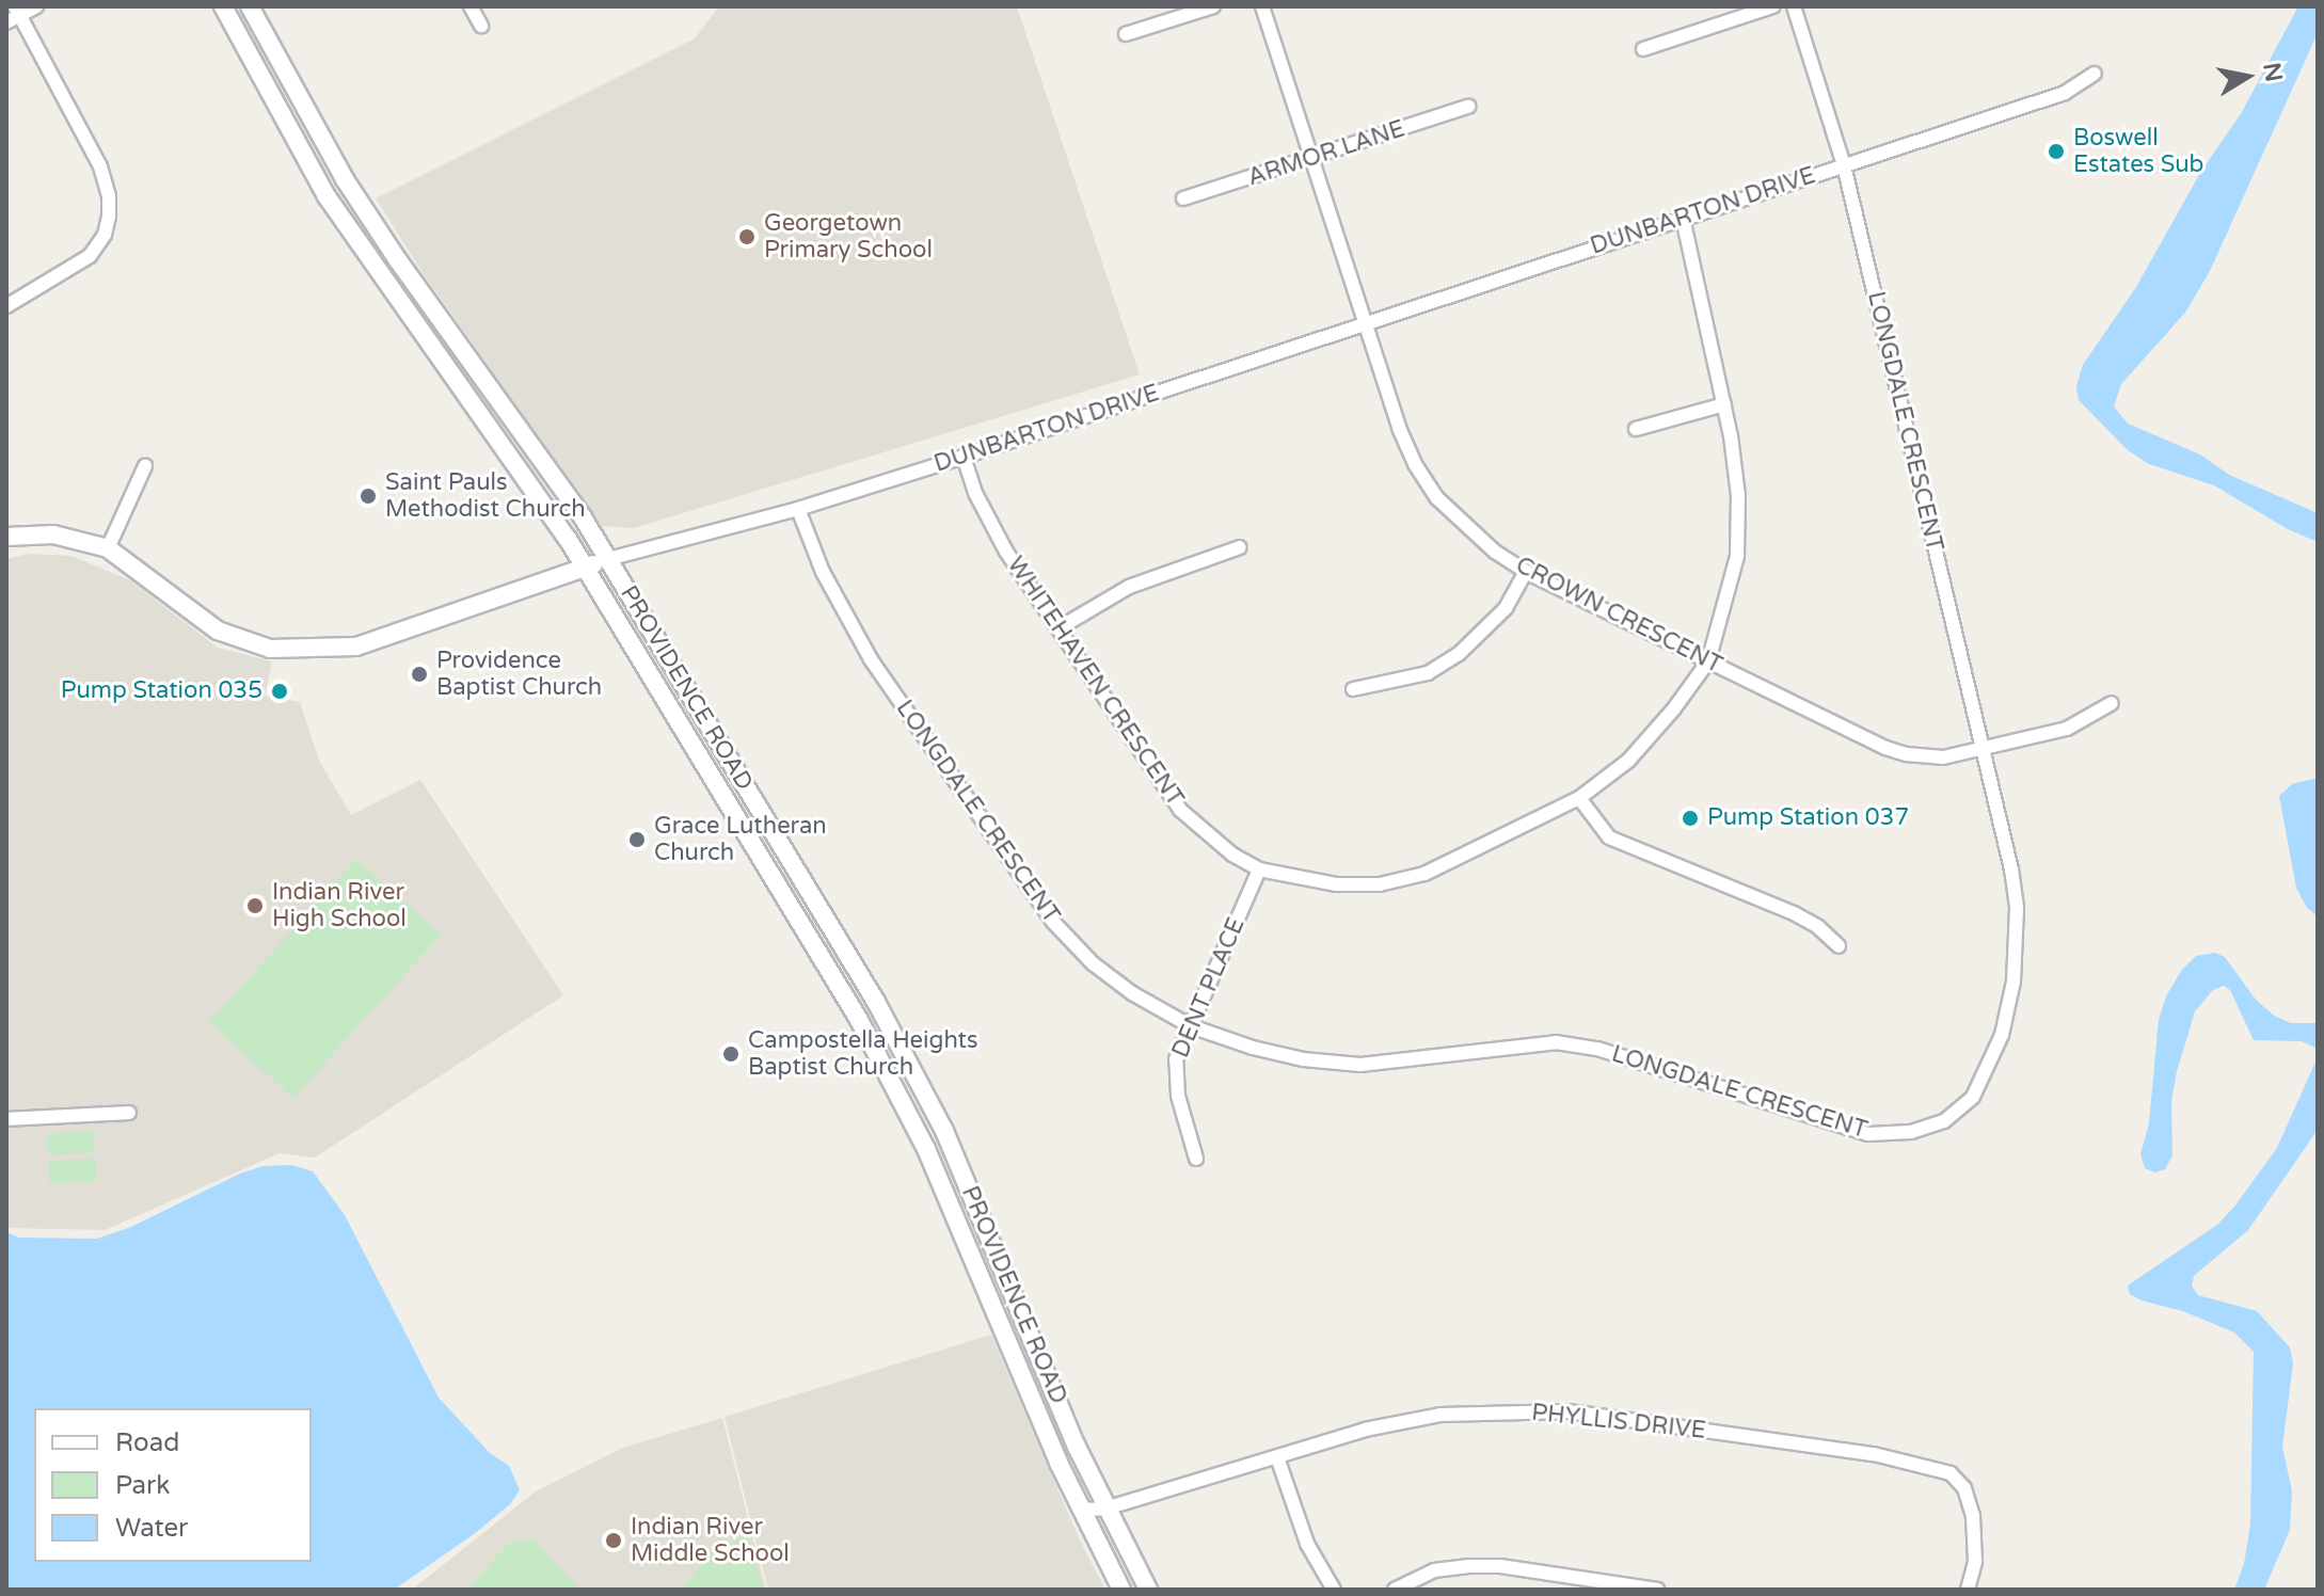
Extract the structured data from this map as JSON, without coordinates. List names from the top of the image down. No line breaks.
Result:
{"streets":{"main road":["DUNBARTON DRIVE","PROVIDENCE ROAD"],"street":["ARMOR LANE","LONGDALE CRESCENT","CROWN CRESCENT","WHITEHAVEN CRESCENT","DENT PLACE","PHYLLIS DRIVE"]},"crossings":[["ARMOR LANE","CROWN CRESCENT"],["DUNBARTON DRIVE","LONGDALE CRESCENT"],["DUNBARTON DRIVE","CROWN CRESCENT"],["DUNBARTON DRIVE","WHITEHAVEN CRESCENT"],["DUNBARTON DRIVE","PROVIDENCE ROAD"],["LONGDALE CRESCENT","CROWN CRESCENT"],["LONGDALE CRESCENT","DENT PLACE"],["CROWN CRESCENT","WHITEHAVEN CRESCENT"],["WHITEHAVEN CRESCENT","DENT PLACE"],["PROVIDENCE ROAD","PHYLLIS DRIVE"]],"places":["Boswell Estates Sub","Georgetown Primary School","Saint Pauls Methodist Church","Providence Baptist Church","Pump Station 035","Pump Station 037","Grace Lutheran Church","Indian River High School","Campostella Heights Baptist Church","Indian River Middle School"],"legend":["Road","Park","Water"],"north":"right"}
